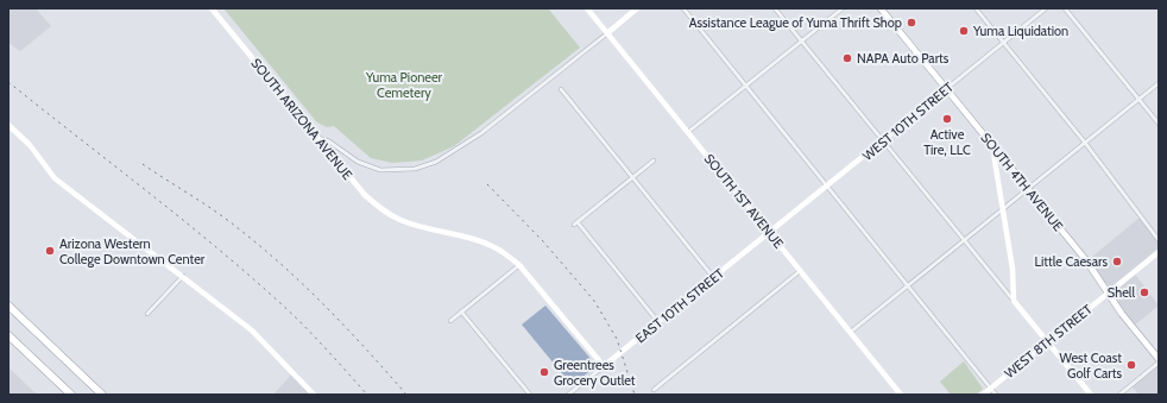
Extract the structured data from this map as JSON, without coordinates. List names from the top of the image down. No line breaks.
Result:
{"streets":{"main road":["SOUTH 4TH AVENUE"],"street":["SOUTH ARIZONA AVENUE","WEST 10TH STREET","SOUTH 1ST AVENUE","EAST 10TH STREET","WEST 8TH STREET"]},"crossings":[["SOUTH ARIZONA AVENUE","EAST 10TH STREET"],["WEST 10TH STREET","SOUTH 4TH AVENUE"],["WEST 10TH STREET","SOUTH 1ST AVENUE"],["WEST 10TH STREET","EAST 10TH STREET"],["SOUTH 4TH AVENUE","WEST 8TH STREET"],["SOUTH 1ST AVENUE","EAST 10TH STREET"]],"parks":["Yuma Pioneer Cemetery"],"places":["Assistance League of Yuma Thrift Shop","Yuma Liquidation","NAPA Auto Parts","Active Tire, LLC","Arizona Western College Downtown Center","Little Caesars","Shell","West Coast Golf Carts","Greentrees Grocery Outlet"]}
